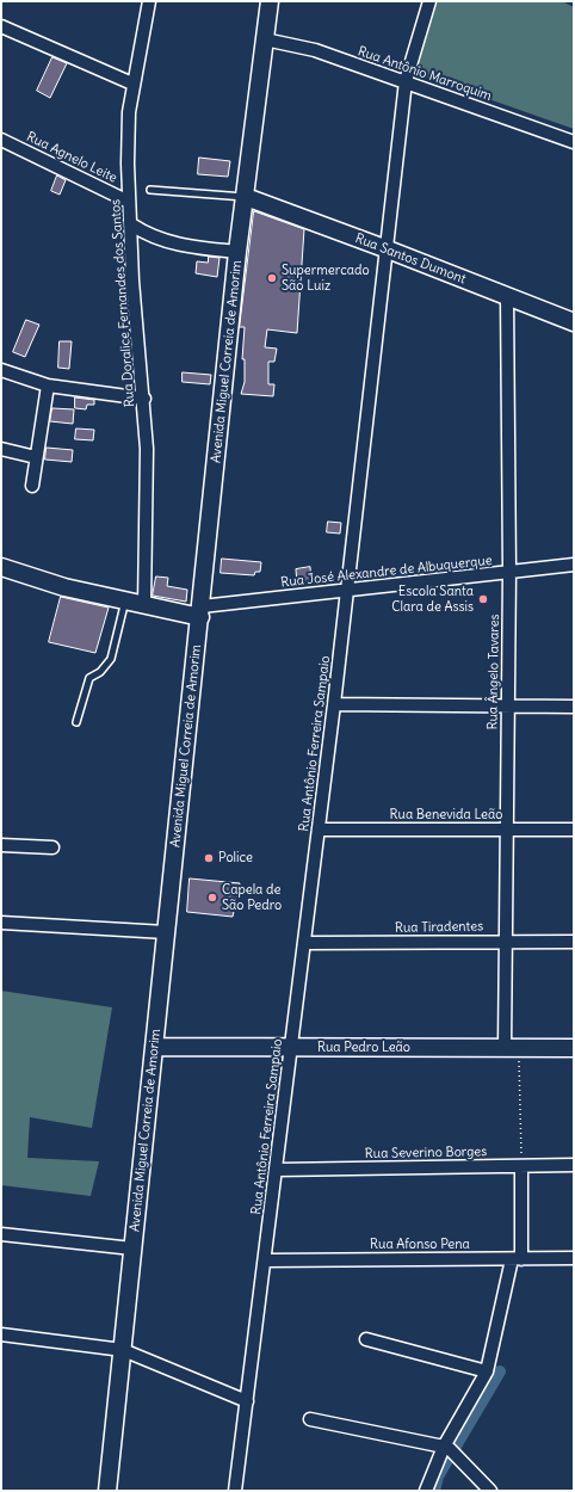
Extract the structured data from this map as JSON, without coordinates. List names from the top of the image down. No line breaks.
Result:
{"streets":{"street":["Rua Antônio Marroquim","Rua Agnelo Leite","Rua Santos Dumont","Rua Doralice Fernandes dos Santos","Avenida Miguel Correia de Amorim","Rua José Alexandre de Albuquerque","Rua Ângelo Tavares","Rua Antônio Ferreira Sampaio","Rua Benevida Leão","Rua Tiradentes","Rua Pedro Leão","Rua Severino Borges","Rua Afonso Pena"]},"crossings":[["Rua Antônio Marroquim","Avenida Miguel Correia de Amorim"],["Rua Antônio Marroquim","Rua Antônio Ferreira Sampaio"],["Rua Agnelo Leite","Rua Doralice Fernandes dos Santos"],["Rua Santos Dumont","Avenida Miguel Correia de Amorim"],["Rua Santos Dumont","Rua Ângelo Tavares"],["Rua Santos Dumont","Rua Antônio Ferreira Sampaio"],["Avenida Miguel Correia de Amorim","Rua José Alexandre de Albuquerque"],["Avenida Miguel Correia de Amorim","Rua Pedro Leão"],["Rua José Alexandre de Albuquerque","Rua Ângelo Tavares"],["Rua José Alexandre de Albuquerque","Rua Antônio Ferreira Sampaio"],["Rua Ângelo Tavares","Rua Benevida Leão"],["Rua Ângelo Tavares","Rua Tiradentes"],["Rua Ângelo Tavares","Rua Pedro Leão"],["Rua Antônio Ferreira Sampaio","Rua Benevida Leão"],["Rua Antônio Ferreira Sampaio","Rua Tiradentes"],["Rua Antônio Ferreira Sampaio","Rua Pedro Leão"],["Rua Antônio Ferreira Sampaio","Rua Severino Borges"],["Rua Antônio Ferreira Sampaio","Rua Afonso Pena"]],"places":["Supermercado São Luiz","Escola Santa Clara de Assis","Police","Capela de São Pedro"]}
